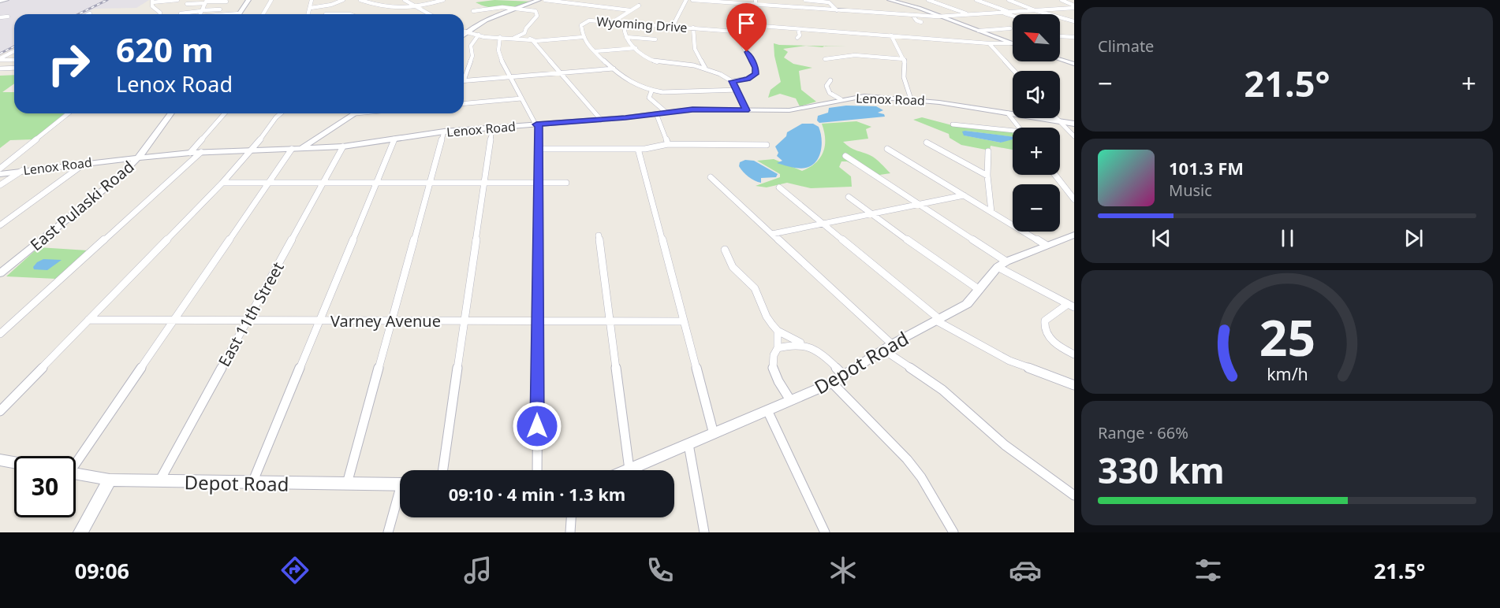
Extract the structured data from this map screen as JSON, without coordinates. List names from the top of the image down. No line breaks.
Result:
{"streets":{"street":["Wyoming Drive","Lenox Road","East Pulaski Road","East 11th Street","Varney Avenue","Depot Road"]},"crossings":[["Lenox Road","East Pulaski Road"],["Lenox Road","East 11th Street"],["East 11th Street","Varney Avenue"],["East 11th Street","Depot Road"]],"north":"top left","page":{"tile":["Climate",["Range · 66%","330 km"]],"map_buttons":["+","−"],"turn":["620 m","Lenox Road"],"heat":["−","21.5°","+"],"song":["101.3 FM","Music"],"limit":"30","trip":"09:10 · 4 min · 1.3 km","tabs":["09:06","21.5°"],"gauge":["25","km/h"]}}
